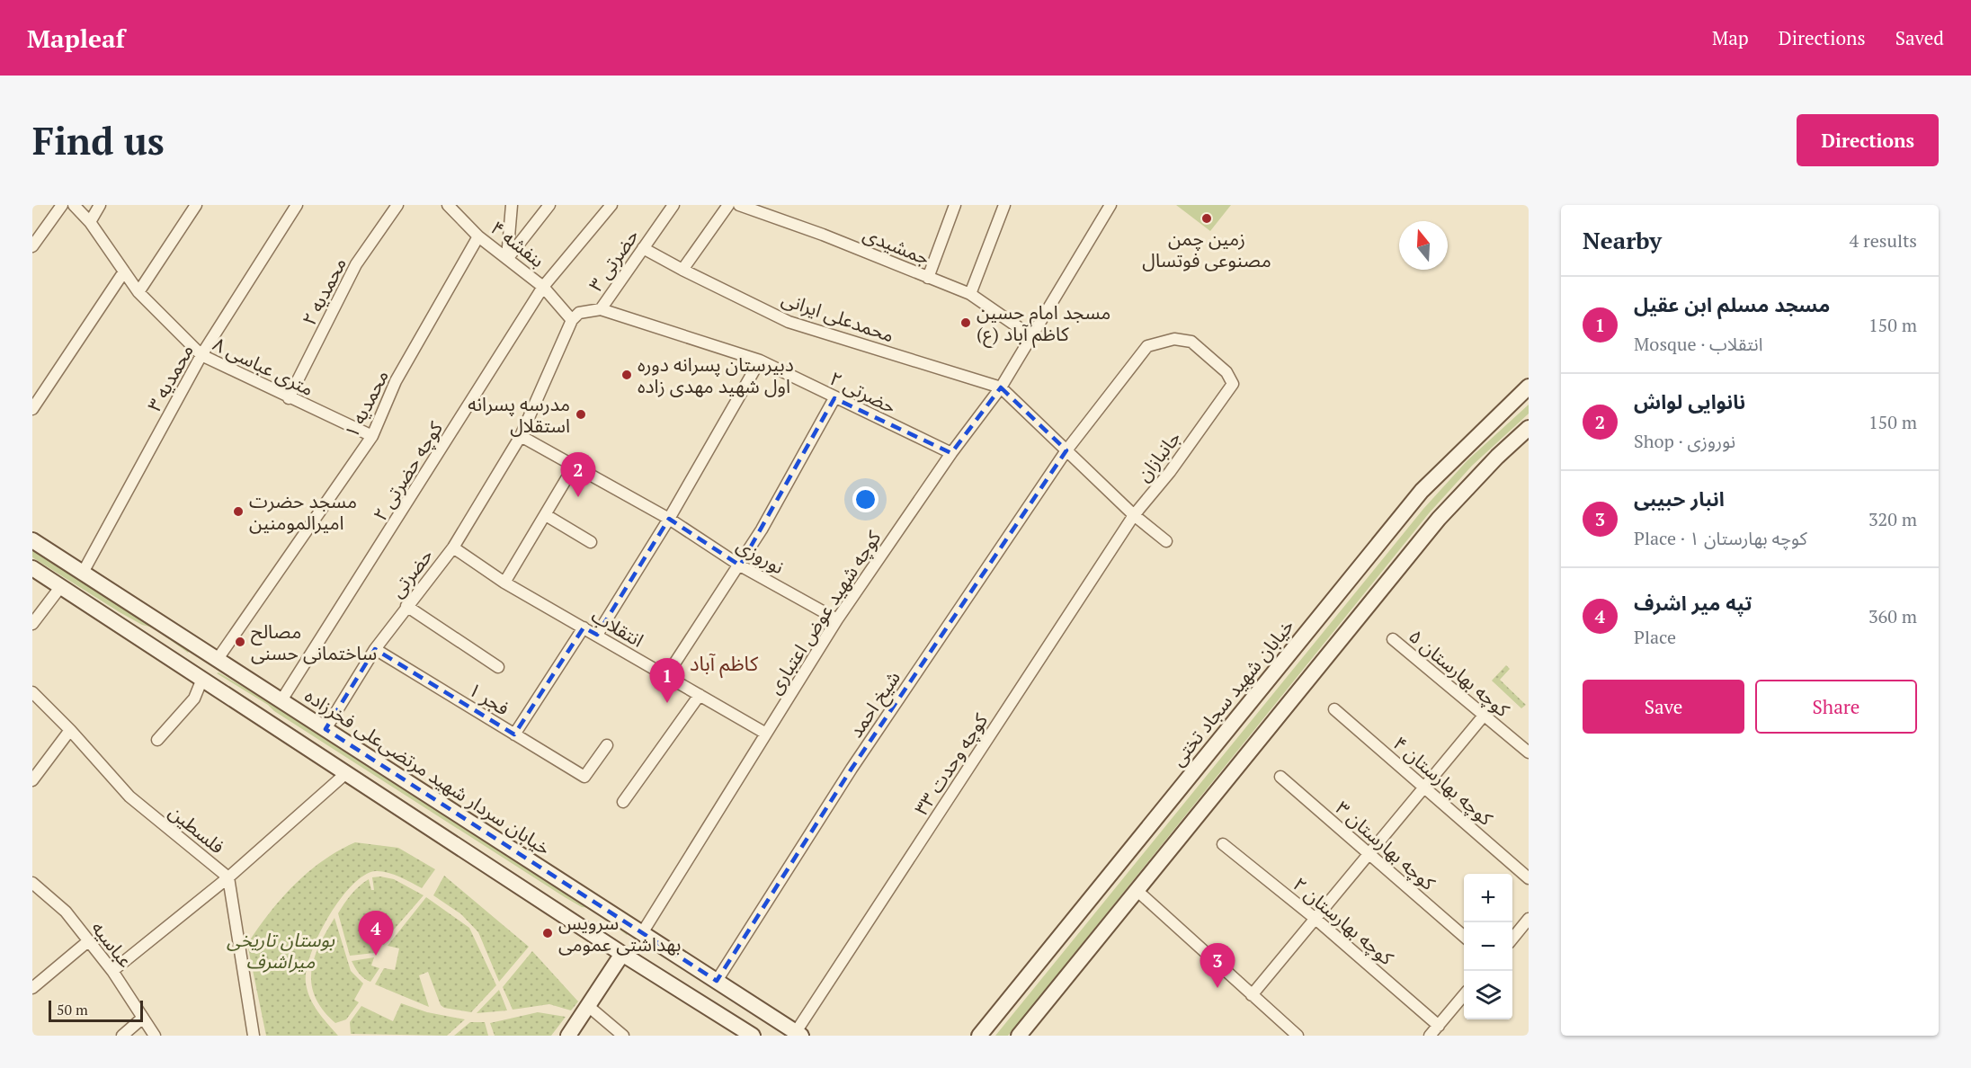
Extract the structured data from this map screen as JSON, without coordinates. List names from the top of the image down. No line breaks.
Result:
{"streets":{"main road":["خیابان شهید سجاد تختی","خیابان سردار شهید مرتضی‌علی فخرزاده"],"street":["بنفشه ۴","جمشیدی","حضرتی ۳","محمدیه ۲","محمدعلی ایرانی","۸ متری عباسی","محمدیه ۳","حضرتی ۲","محمدیه ۱","جانبازان","کوچه حضرتی ۲","نوروزی","حضرتی","کوچه شهید عوض اعتباری","انتقلاب","کوچه بهارستان ۵","فجر ۱","شیخ احمد","کوچه وحدت ۳۳","کوچه بهارستان ۴","فلسطین","کوچه بهارستان ۳","کوچه بهارستان ۲","عباسیه"]},"crossings":[["بنفشه ۴","محمدیه ۱"],["بنفشه ۴","کوچه حضرتی ۲"],["بنفشه ۴","حضرتی"],["جمشیدی","کوچه شهید عوض اعتباری"],["حضرتی ۳","محمدعلی ایرانی"],["حضرتی ۳","حضرتی ۲"],["محمدیه ۲","۸ متری عباسی"],["محمدعلی ایرانی","کوچه شهید عوض اعتباری"],["۸ متری عباسی","محمدیه ۳"],["۸ متری عباسی","محمدیه ۱"],["محمدیه ۳","خیابان سردار شهید مرتضی‌علی فخرزاده"],["حضرتی ۲","کوچه شهید عوض اعتباری"],["محمدیه ۱","خیابان سردار شهید مرتضی‌علی فخرزاده"],["جانبازان","شیخ احمد"],["جانبازان","کوچه وحدت ۳۳"],["کوچه حضرتی ۲","خیابان سردار شهید مرتضی‌علی فخرزاده"],["نوروزی","حضرتی"],["نوروزی","کوچه شهید عوض اعتباری"],["حضرتی","انتقلاب"],["حضرتی","فجر ۱"],["حضرتی","خیابان سردار شهید مرتضی‌علی فخرزاده"],["کوچه شهید عوض اعتباری","انتقلاب"],["کوچه شهید عوض اعتباری","خیابان سردار شهید مرتضی‌علی فخرزاده"],["شیخ احمد","خیابان سردار شهید مرتضی‌علی فخرزاده"],["کوچه وحدت ۳۳","خیابان سردار شهید مرتضی‌علی فخرزاده"]],"districts":["کاظم آباد"],"parks":["بوستان تاریخی میراشرف"],"places":["زمین چمن مصنوعی فوتسال","مسجد امام حسین (ع) کاظم آباد","دبیرستان پسرانه دوره اول شهید مهدی زاده","مدرسه پسرانه استقلال","مسجد حضرت امیرالمومنین","مصالح ساختمانی حسنی","سرویس بهداشتی عمومی"],"scale_bar":"50 m","north":"top","page":{"header":"Mapleaf","nav":["Map","Directions","Saved"],"buttons":["Directions",["Save","Share"]],"title":"Find us","heading":["Nearby","4 results"],"list":[{"mark":"1","name":"مسجد مسلم ابن عقیل","note":"Mosque · انتقلاب","value":"150 m"},{"mark":"2","name":"نانوایی لواش","note":"Shop · نوروزی","value":"150 m"},{"mark":"3","name":"انبار حبیبی","note":"Place · کوچه بهارستان ۱","value":"320 m"},{"mark":"4","name":"تپه میر اشرف","note":"Place","value":"360 m"}],"pins":["2","1","4","3"],"map_buttons":["+","−"],"scale":"50 m"}}
